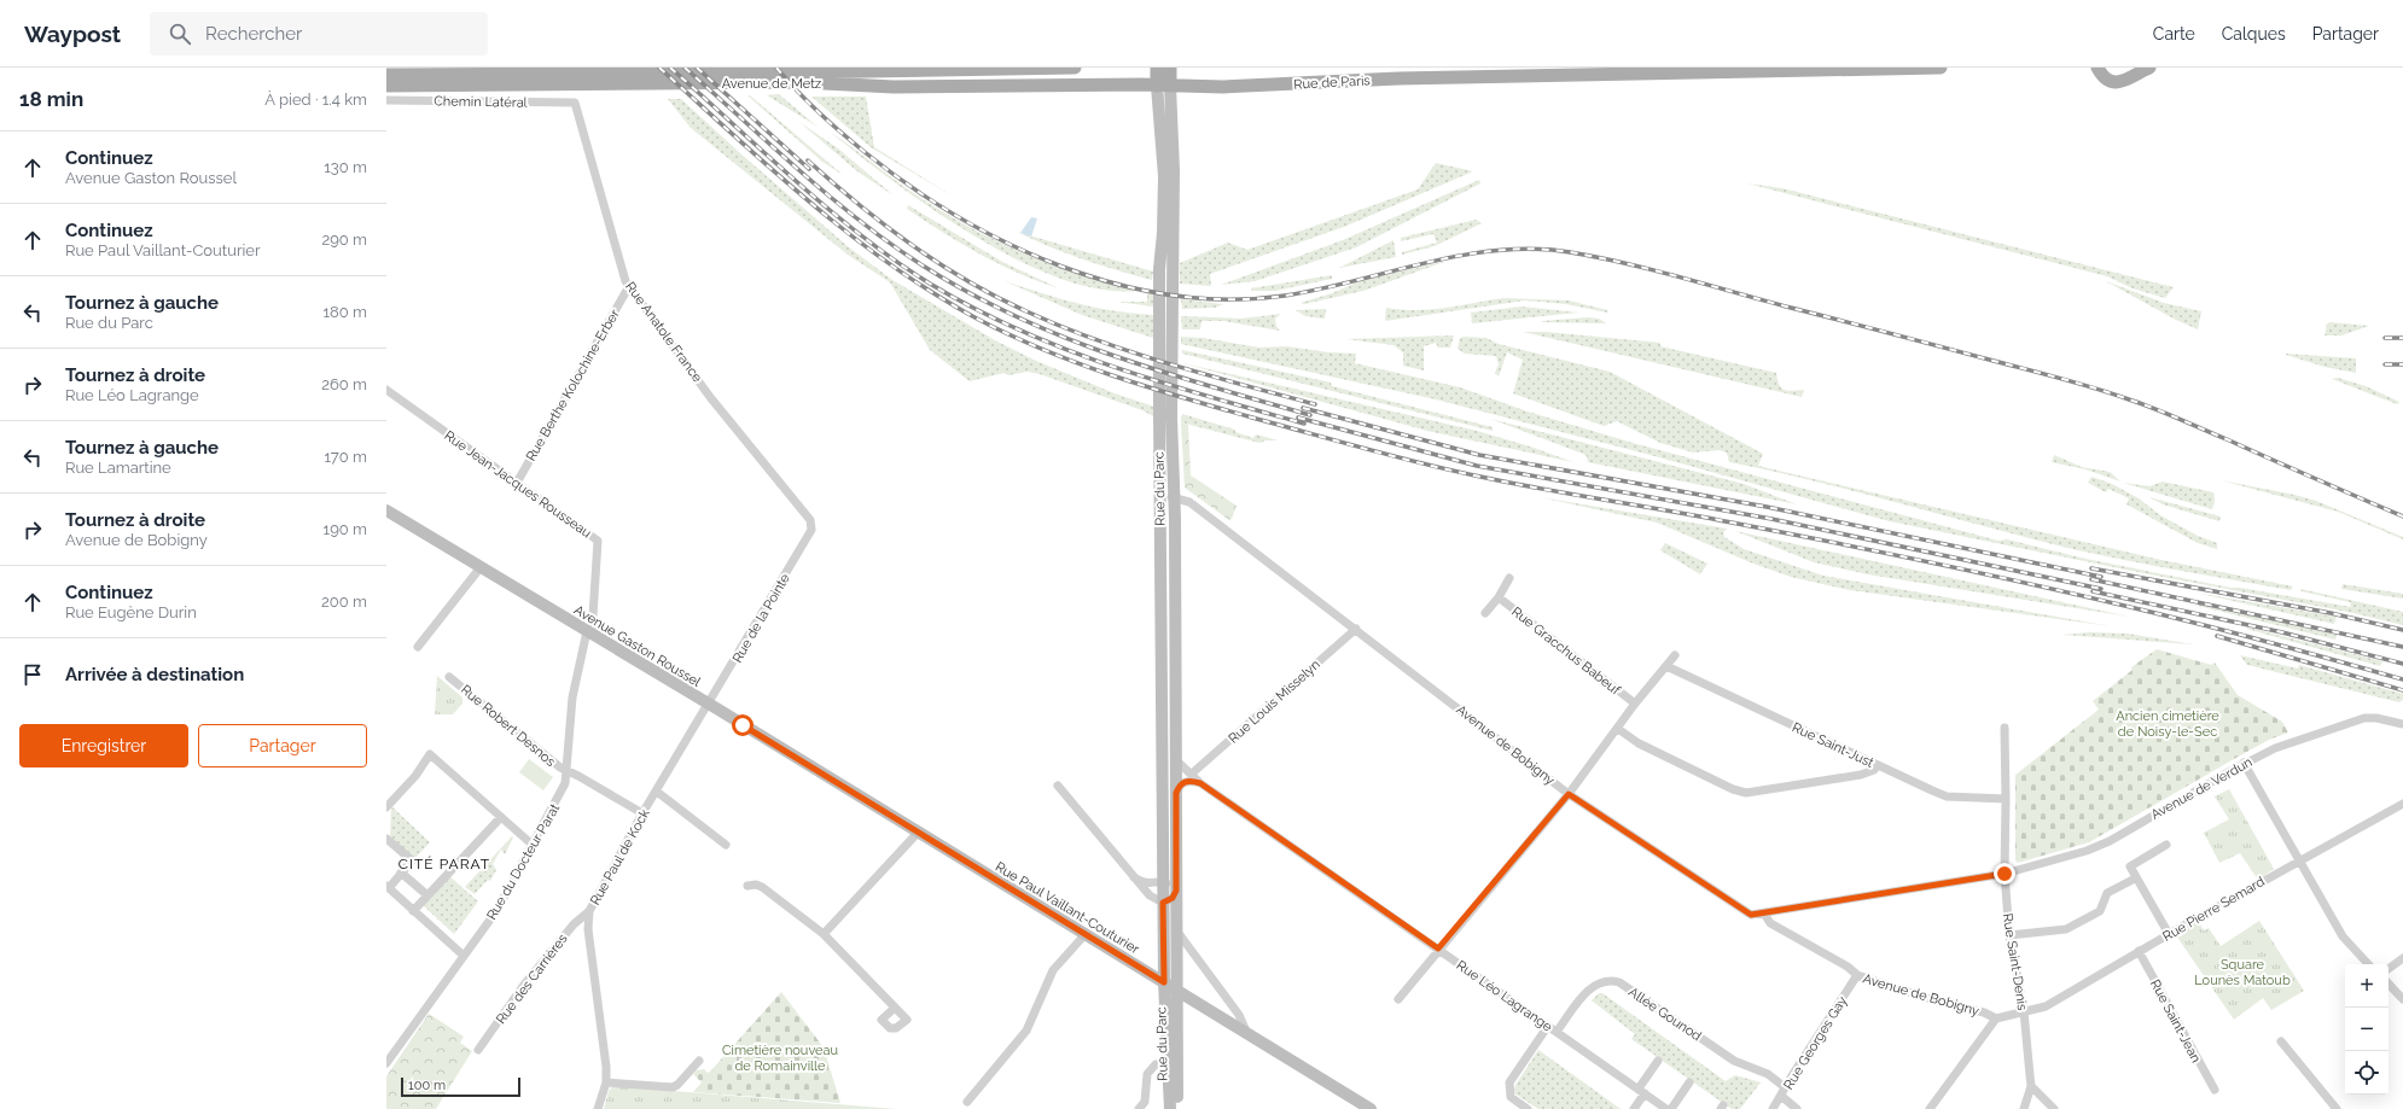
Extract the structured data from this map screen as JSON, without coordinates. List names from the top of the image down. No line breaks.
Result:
{"streets":{"main road":["Rue de Paris","Avenue de Metz","Rue du Parc","Avenue Gaston Roussel","Rue Paul Vaillant-Couturier"],"street":["Chemin Latéral","Rue Anatole France","Rue Berthe Kolochine-Erber","Rue Jean-Jacques Rousseau","Rue de la Pointe","Rue Gracchus Babeuf","Rue Louis Misselyn","Rue Robert Desnos","Avenue de Bobigny","Rue Saint-Just","Avenue de Verdun","Rue Paul de Kock","Rue du Docteur Parat","Rue Pierre Semard","Rue Saint-Denis","Rue des Carrières","Rue Léo Lagrange","Allée Gounod","Rue Saint-Jean","Rue Georges Gay"]},"crossings":[["Rue de Paris","Avenue de Metz"],["Rue de Paris","Rue du Parc"],["Avenue de Metz","Rue du Parc"],["Chemin Latéral","Rue Anatole France"],["Rue Anatole France","Rue Berthe Kolochine-Erber"],["Rue Anatole France","Rue de la Pointe"],["Rue Berthe Kolochine-Erber","Rue Jean-Jacques Rousseau"],["Rue Jean-Jacques Rousseau","Avenue Gaston Roussel"],["Rue Jean-Jacques Rousseau","Rue du Docteur Parat"],["Rue du Parc","Avenue de Bobigny"],["Rue du Parc","Rue Paul Vaillant-Couturier"],["Rue du Parc","Rue Léo Lagrange"],["Rue de la Pointe","Avenue Gaston Roussel"],["Rue de la Pointe","Rue Paul de Kock"],["Avenue Gaston Roussel","Rue Paul de Kock"],["Avenue Gaston Roussel","Rue du Docteur Parat"],["Avenue Gaston Roussel","Rue Paul Vaillant-Couturier"],["Rue Louis Misselyn","Avenue de Bobigny"],["Rue Louis Misselyn","Rue Léo Lagrange"],["Rue Robert Desnos","Rue Paul de Kock"],["Rue Robert Desnos","Rue du Docteur Parat"],["Avenue de Bobigny","Avenue de Verdun"],["Avenue de Bobigny","Rue Pierre Semard"],["Avenue de Bobigny","Rue Georges Gay"],["Rue Saint-Just","Rue Saint-Denis"],["Avenue de Verdun","Rue Saint-Denis"],["Rue Paul de Kock","Rue des Carrières"],["Rue Pierre Semard","Rue Saint-Denis"],["Rue Pierre Semard","Rue Saint-Jean"],["Rue Léo Lagrange","Allée Gounod"],["Allée Gounod","Rue Georges Gay"]],"districts":["CITÉ PARAT"],"parks":["Ancien cimetière de Noisy-le-Sec","Square Lounès Matoub","Cimetière nouveau de Romainville"],"scale_bar":"100 m","page":{"header":"Waypost","search":"Rechercher","nav":["Carte","Calques","Partager"],"heading":["18 min","À pied · 1.4 km"],"list":[["Continuez","Avenue Gaston Roussel","130 m"],["Continuez","Rue Paul Vaillant-Couturier","290 m"],["Tournez à gauche","Rue du Parc","180 m"],["Tournez à droite","Rue Léo Lagrange","260 m"],["Tournez à gauche","Rue Lamartine","170 m"],["Tournez à droite","Avenue de Bobigny","190 m"],["Continuez","Rue Eugène Durin","200 m"],"Arrivée à destination"],"buttons":["Enregistrer","Partager"],"map_buttons":["+","−"],"scale":"100 m"}}
